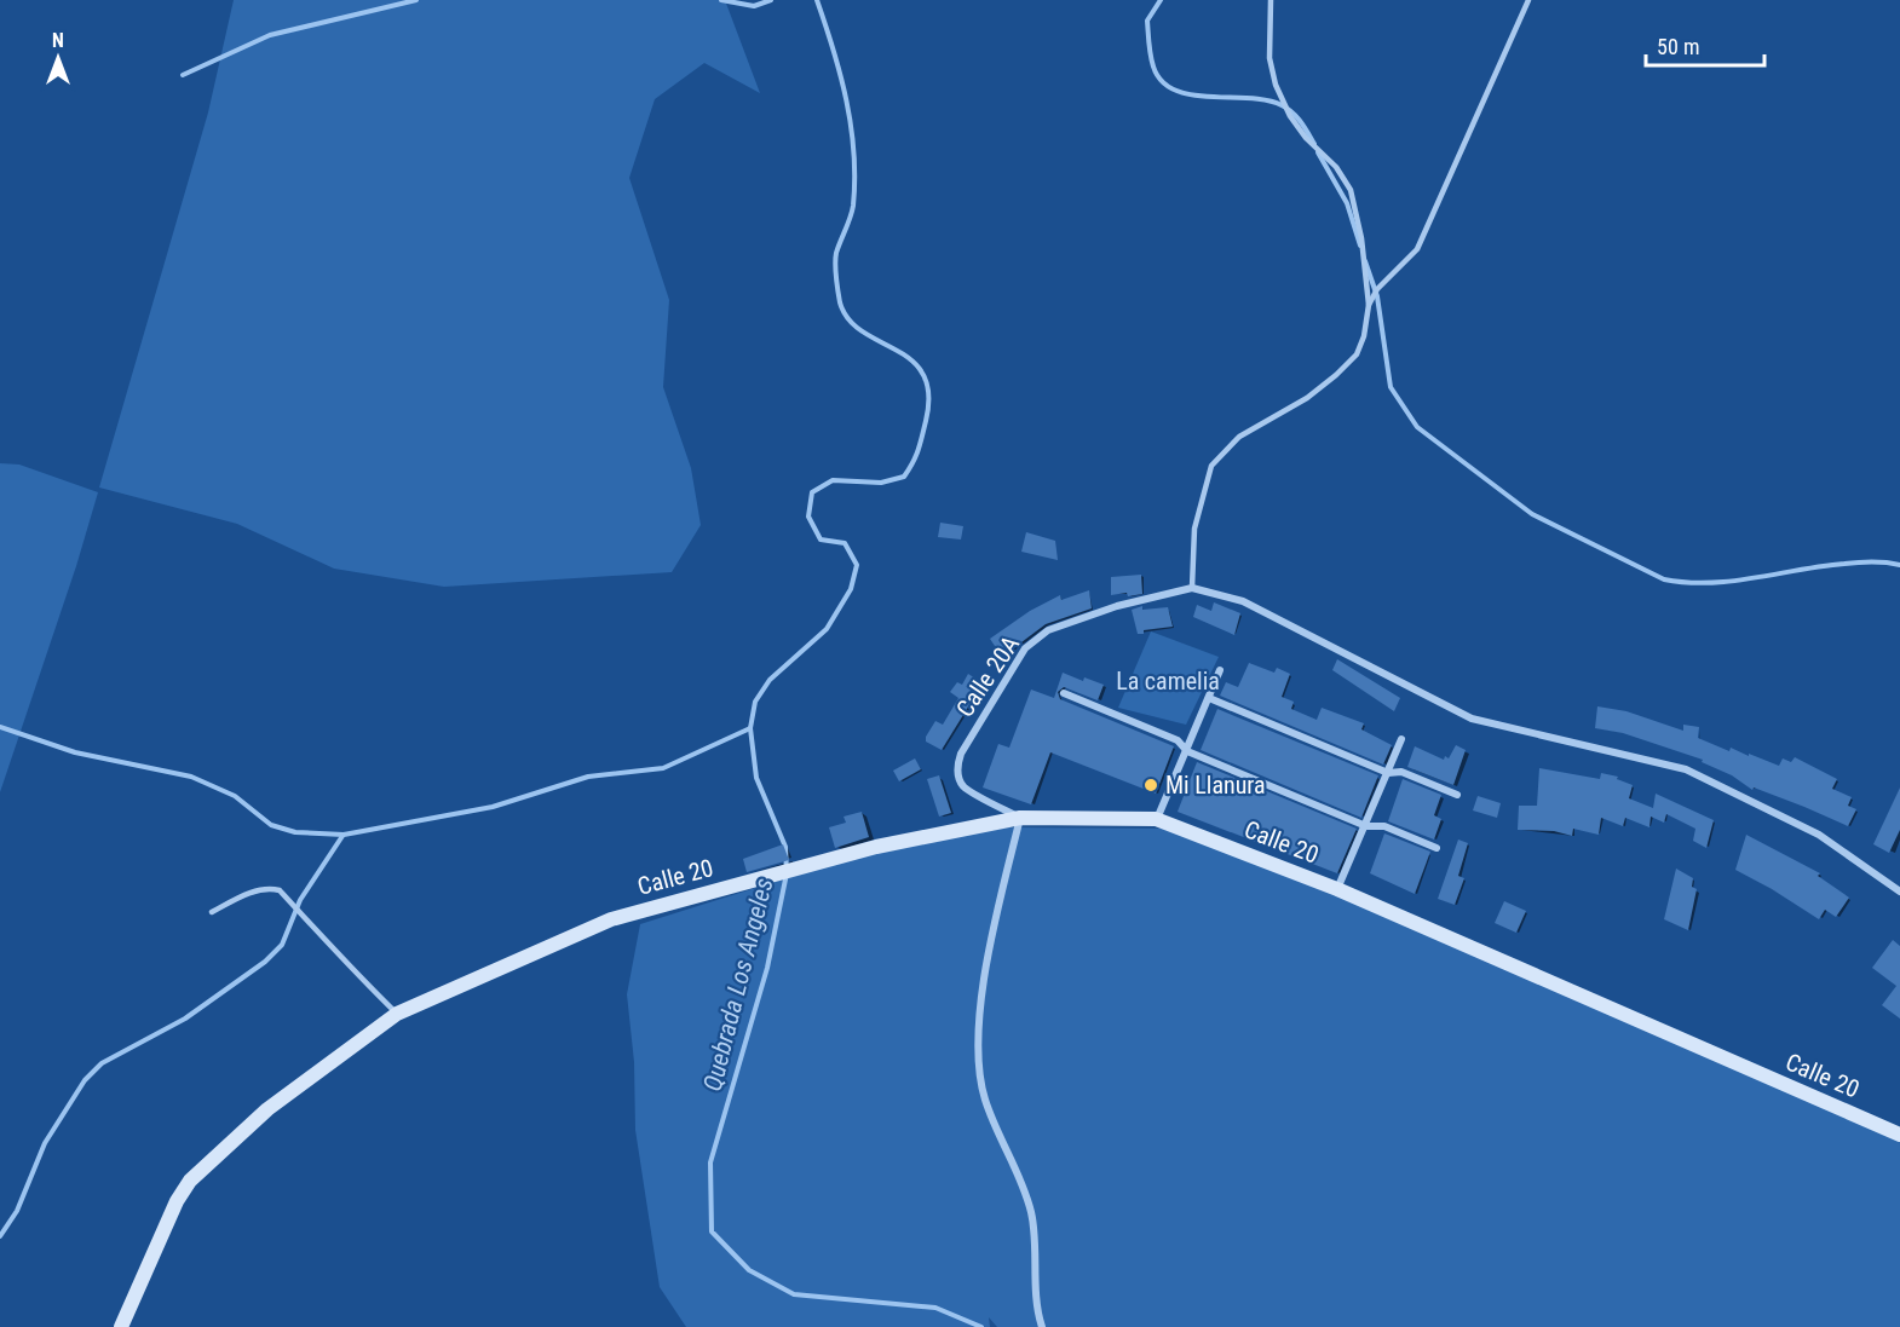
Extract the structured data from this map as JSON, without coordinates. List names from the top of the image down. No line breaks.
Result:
{"streets":{"main road":["Calle 20"],"street":["Calle 20A"]},"crossings":[["Calle 20A","Calle 20"]],"water":["Quebrada Los Angeles"],"parks":["La camelia"],"places":["Mi Llanura"],"scale_bar":"50 m","north":"top"}
